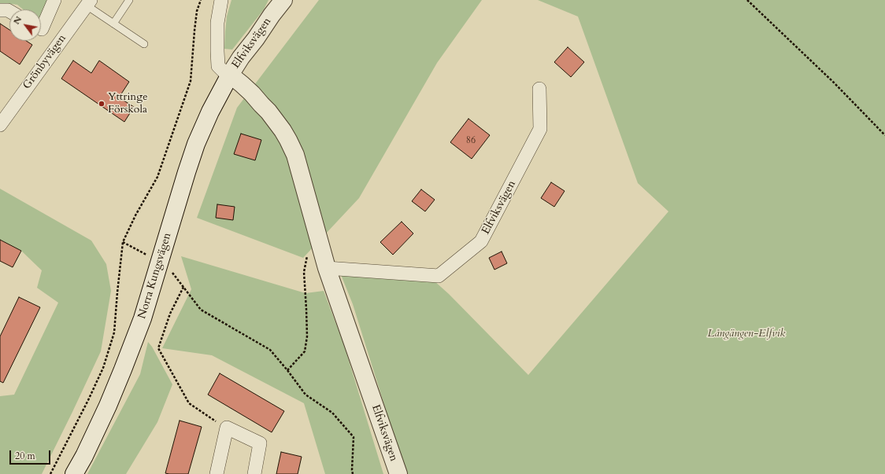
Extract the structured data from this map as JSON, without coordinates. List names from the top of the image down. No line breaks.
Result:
{"streets":{"street":["Elfviksvägen","Grönbyvägen","Norra Kungsvägen"]},"crossings":[["Elfviksvägen","Norra Kungsvägen"]],"parks":["Långängen-Elfvik"],"places":["Yttringe Förskola"],"house_numbers":["86"],"scale_bar":"20 m","north":"top left"}
